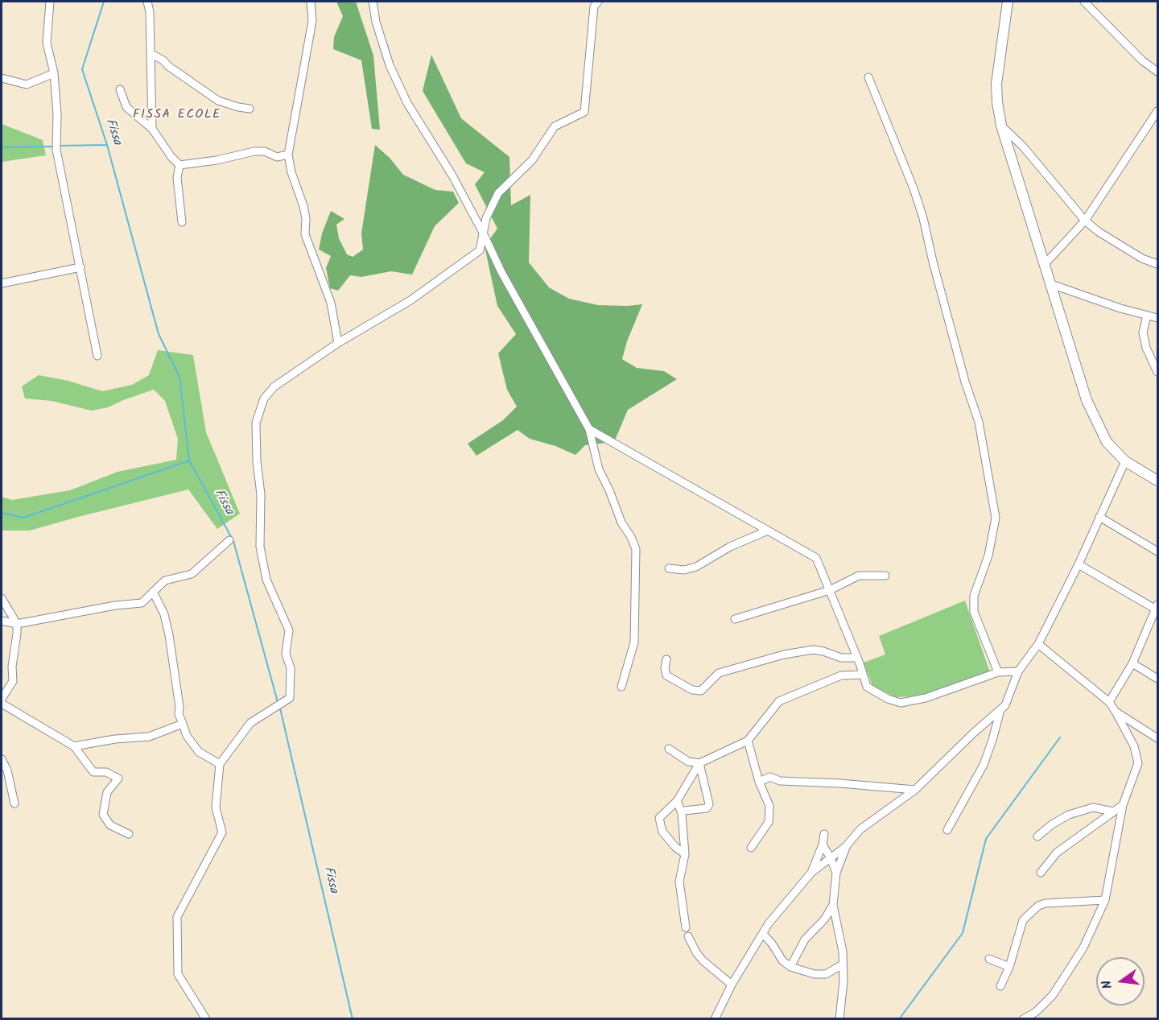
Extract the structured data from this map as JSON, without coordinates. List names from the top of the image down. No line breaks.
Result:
{"districts":["FISSA ECOLE"],"water":["Fissa"],"north":"left"}
